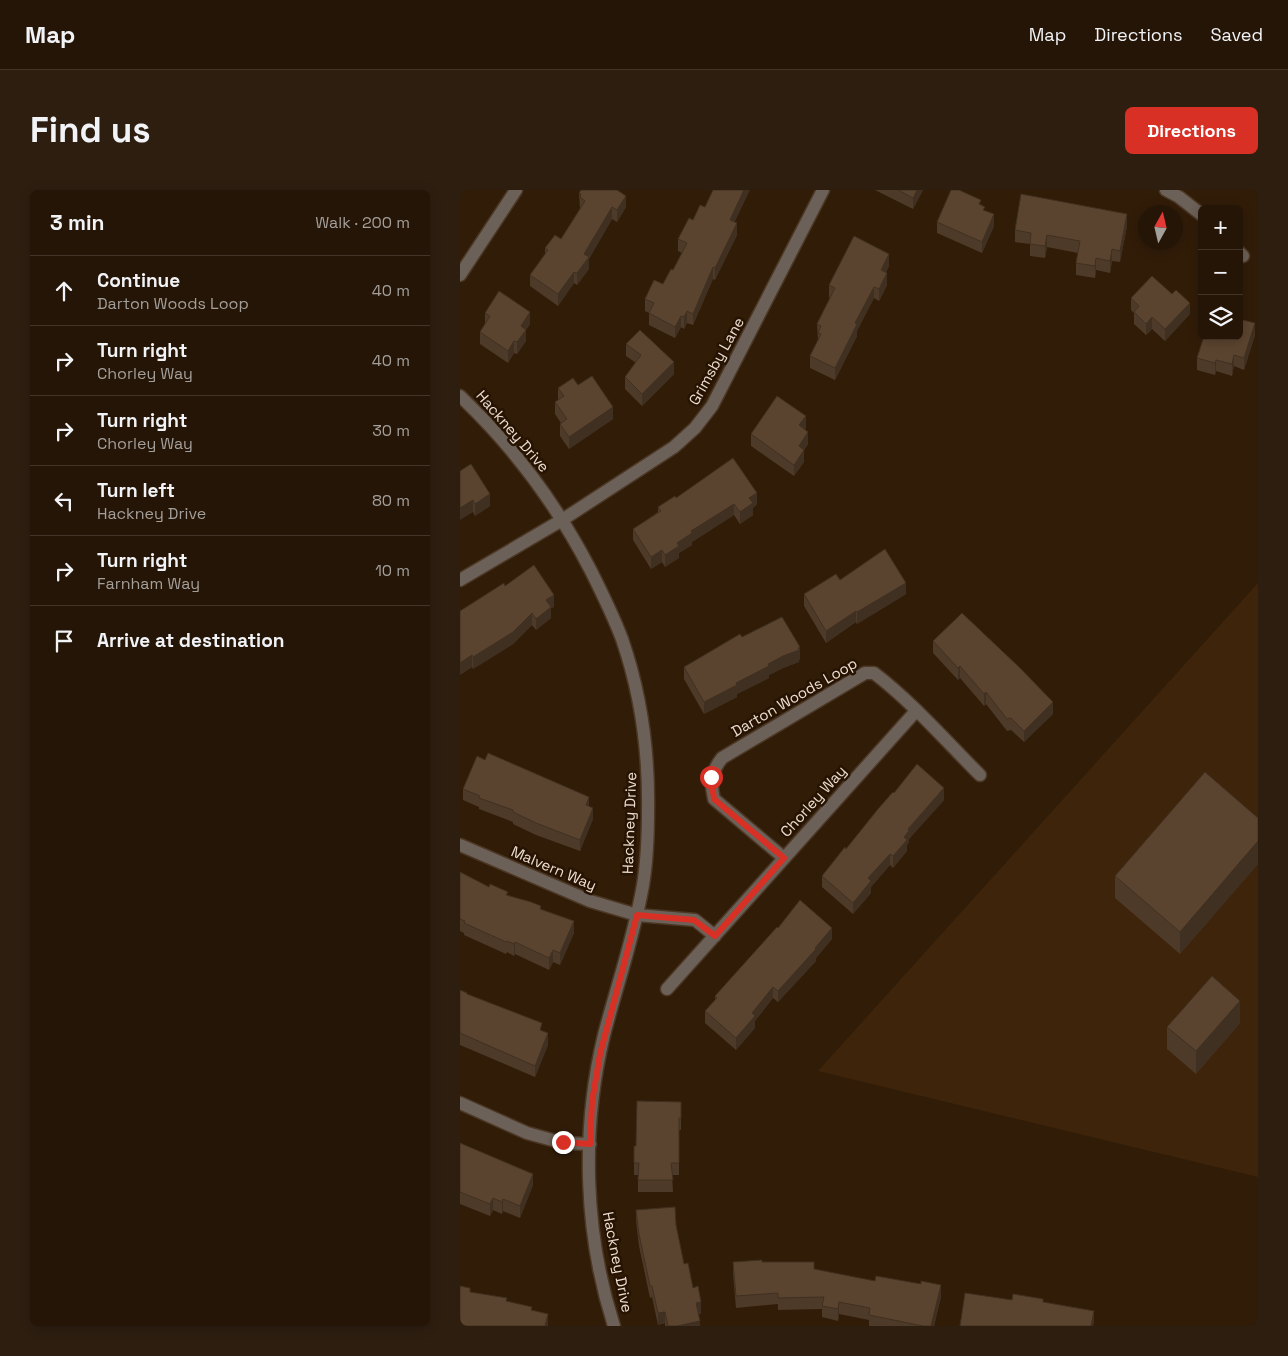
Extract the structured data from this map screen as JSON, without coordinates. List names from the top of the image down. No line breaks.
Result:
{"streets":{"street":["Grimsby Lane","Hackney Drive","Darton Woods Loop","Chorley Way","Malvern Way"]},"crossings":[["Grimsby Lane","Hackney Drive"],["Hackney Drive","Malvern Way"],["Darton Woods Loop","Chorley Way"]],"north":"top","page":{"header":"Map","nav":["Map","Directions","Saved"],"buttons":"Directions","title":"Find us","heading":["3 min","Walk · 200 m"],"map_buttons":["+","−"],"list":[["Continue","Darton Woods Loop","40 m"],["Turn right","Chorley Way","40 m"],["Turn right","Chorley Way","30 m"],["Turn left","Hackney Drive","80 m"],["Turn right","Farnham Way","10 m"],"Arrive at destination"]}}
